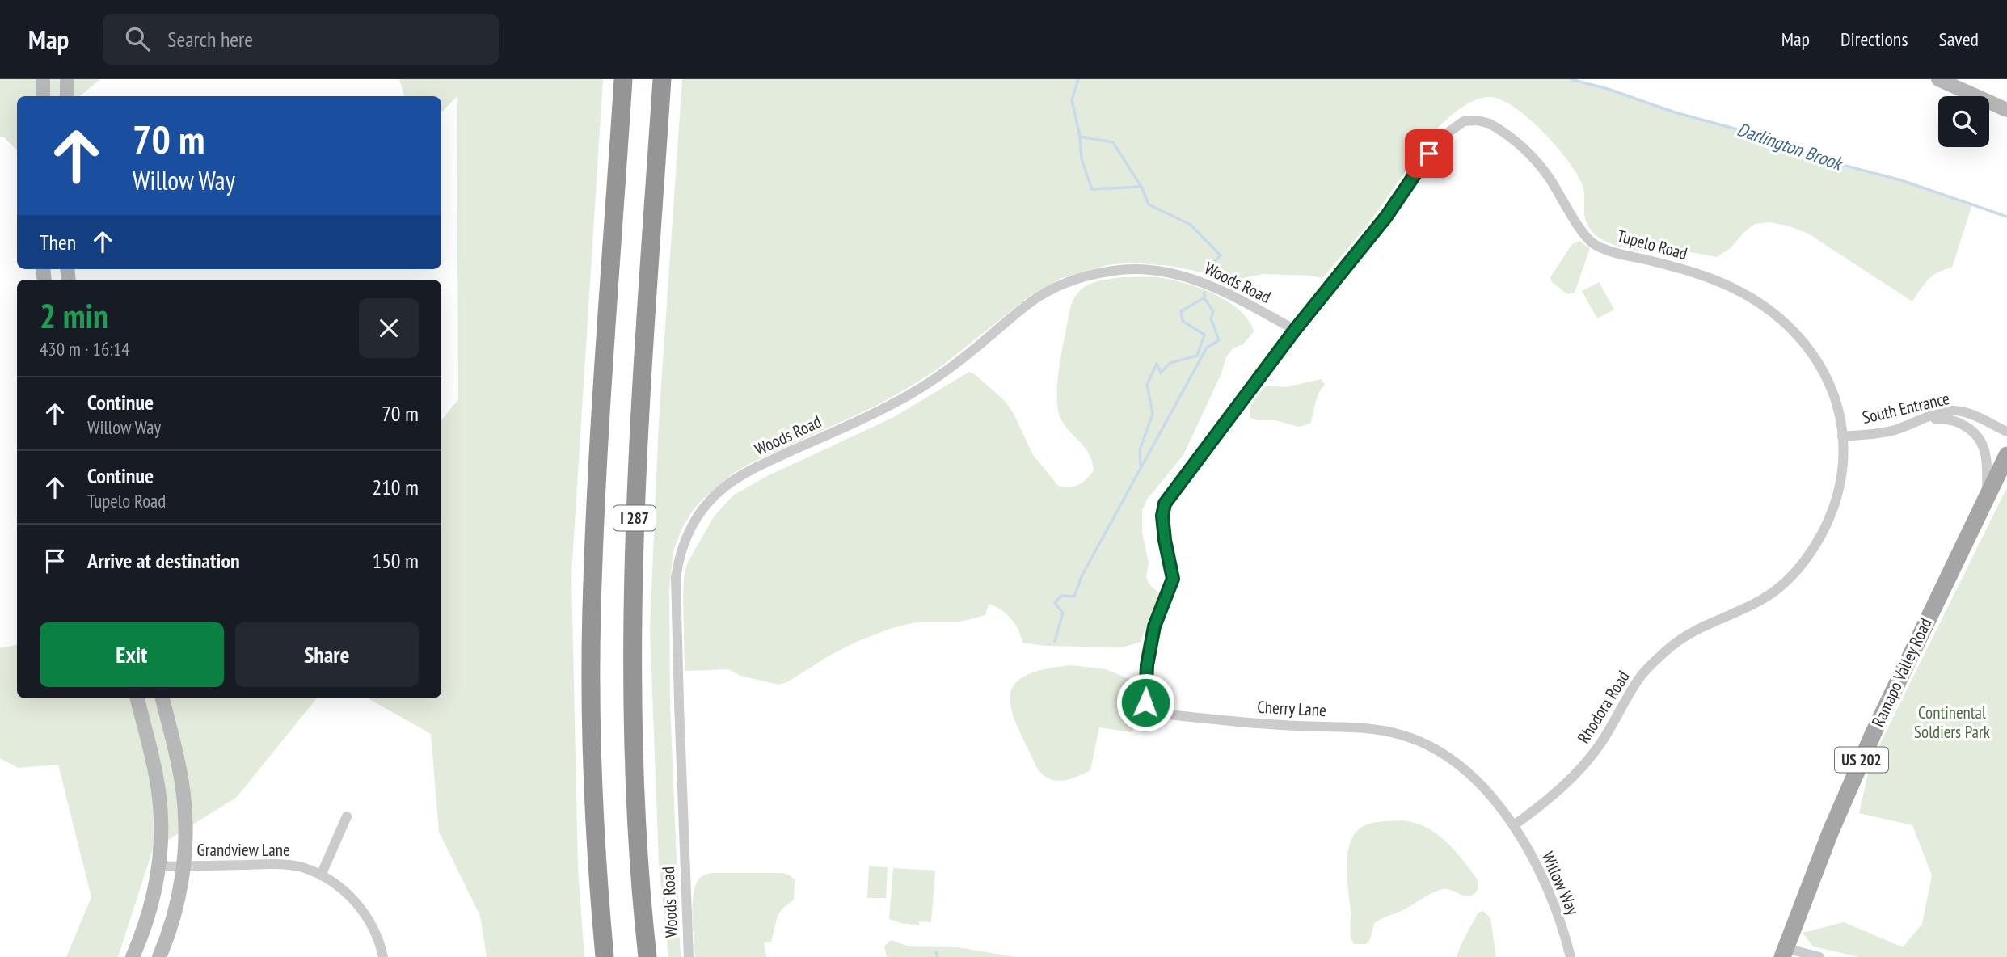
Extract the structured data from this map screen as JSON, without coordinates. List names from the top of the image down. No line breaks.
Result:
{"streets":{"highway":["I 287"],"main road":["Ramapo Valley Road","US 202"],"street":["Tupelo Road","Woods Road","South Entrance","Rhodora Road","Cherry Lane","Grandview Lane","Willow Way"]},"crossings":[["Tupelo Road","Woods Road"],["Tupelo Road","South Entrance"],["Tupelo Road","Rhodora Road"],["Tupelo Road","Cherry Lane"],["Woods Road","Cherry Lane"],["Rhodora Road","Cherry Lane"],["Rhodora Road","Willow Way"],["Cherry Lane","Willow Way"]],"water":["Darlington Brook"],"parks":["Continental Soldiers Park"],"page":{"header":"Map","search":"Search here","nav":["Map","Directions","Saved"],"turn":["70 m","Willow Way"],"then":"Then","heading":["2 min","430 m · 16:14"],"list":[{"name":"Continue","note":"Willow Way","value":"70 m"},{"name":"Continue","note":"Tupelo Road","value":"210 m"},{"name":"Arrive at destination","value":"150 m"}],"buttons":["Exit","Share"]}}
